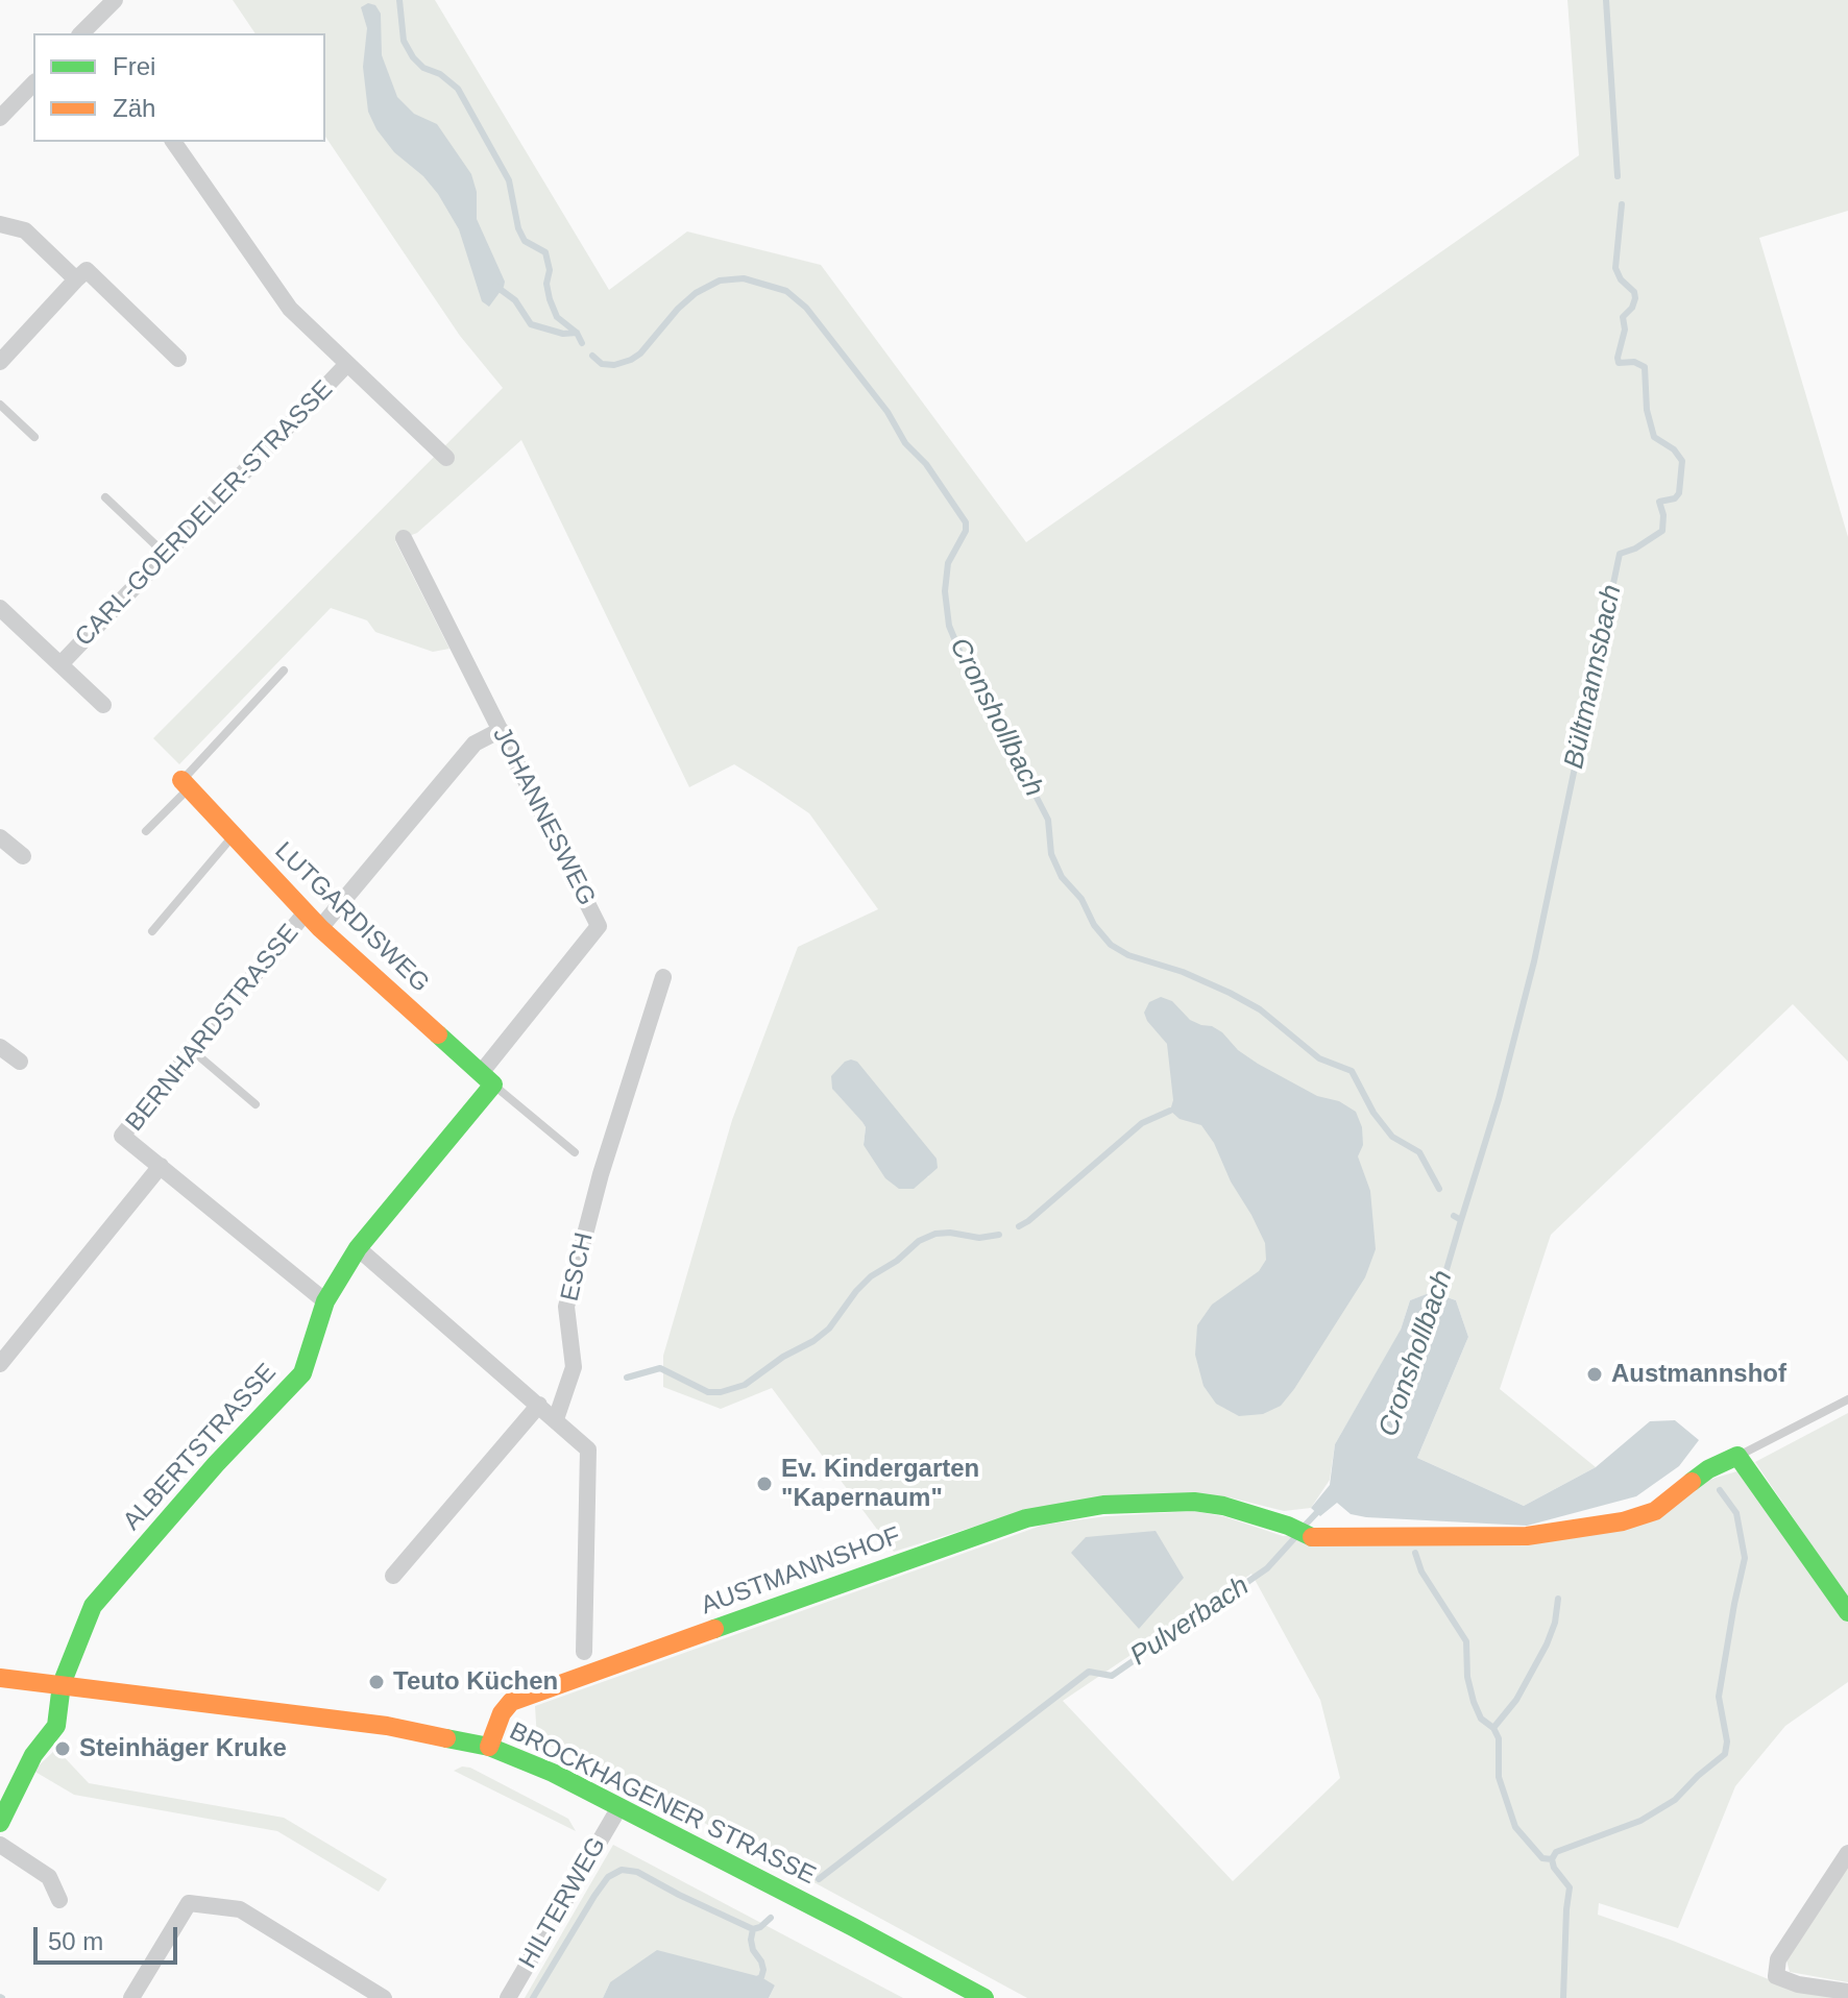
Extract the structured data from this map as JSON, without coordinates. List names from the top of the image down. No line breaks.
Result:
{"streets":{"street":["CARL-GOERDELER-STRASSE","JOHANNESWEG","LUTGARDISWEG","BERNHARDSTRASSE","ESCH","ALBERTSTRASSE","AUSTMANNSHOF","BROCKHAGENER STRASSE","HILTERWEG"]},"crossings":[["JOHANNESWEG","LUTGARDISWEG"],["JOHANNESWEG","ALBERTSTRASSE"],["LUTGARDISWEG","BERNHARDSTRASSE"],["LUTGARDISWEG","ALBERTSTRASSE"],["BERNHARDSTRASSE","ALBERTSTRASSE"],["ALBERTSTRASSE","BROCKHAGENER STRASSE"],["AUSTMANNSHOF","BROCKHAGENER STRASSE"],["BROCKHAGENER STRASSE","HILTERWEG"]],"water":["Bültmannsbach","Cronshollbach","Pulverbach"],"places":["Austmannshof","Ev. Kindergarten \"Kapernaum\"","Teuto Küchen","Steinhäger Kruke"],"legend":["Frei","Zäh"],"scale_bar":"50 m"}
